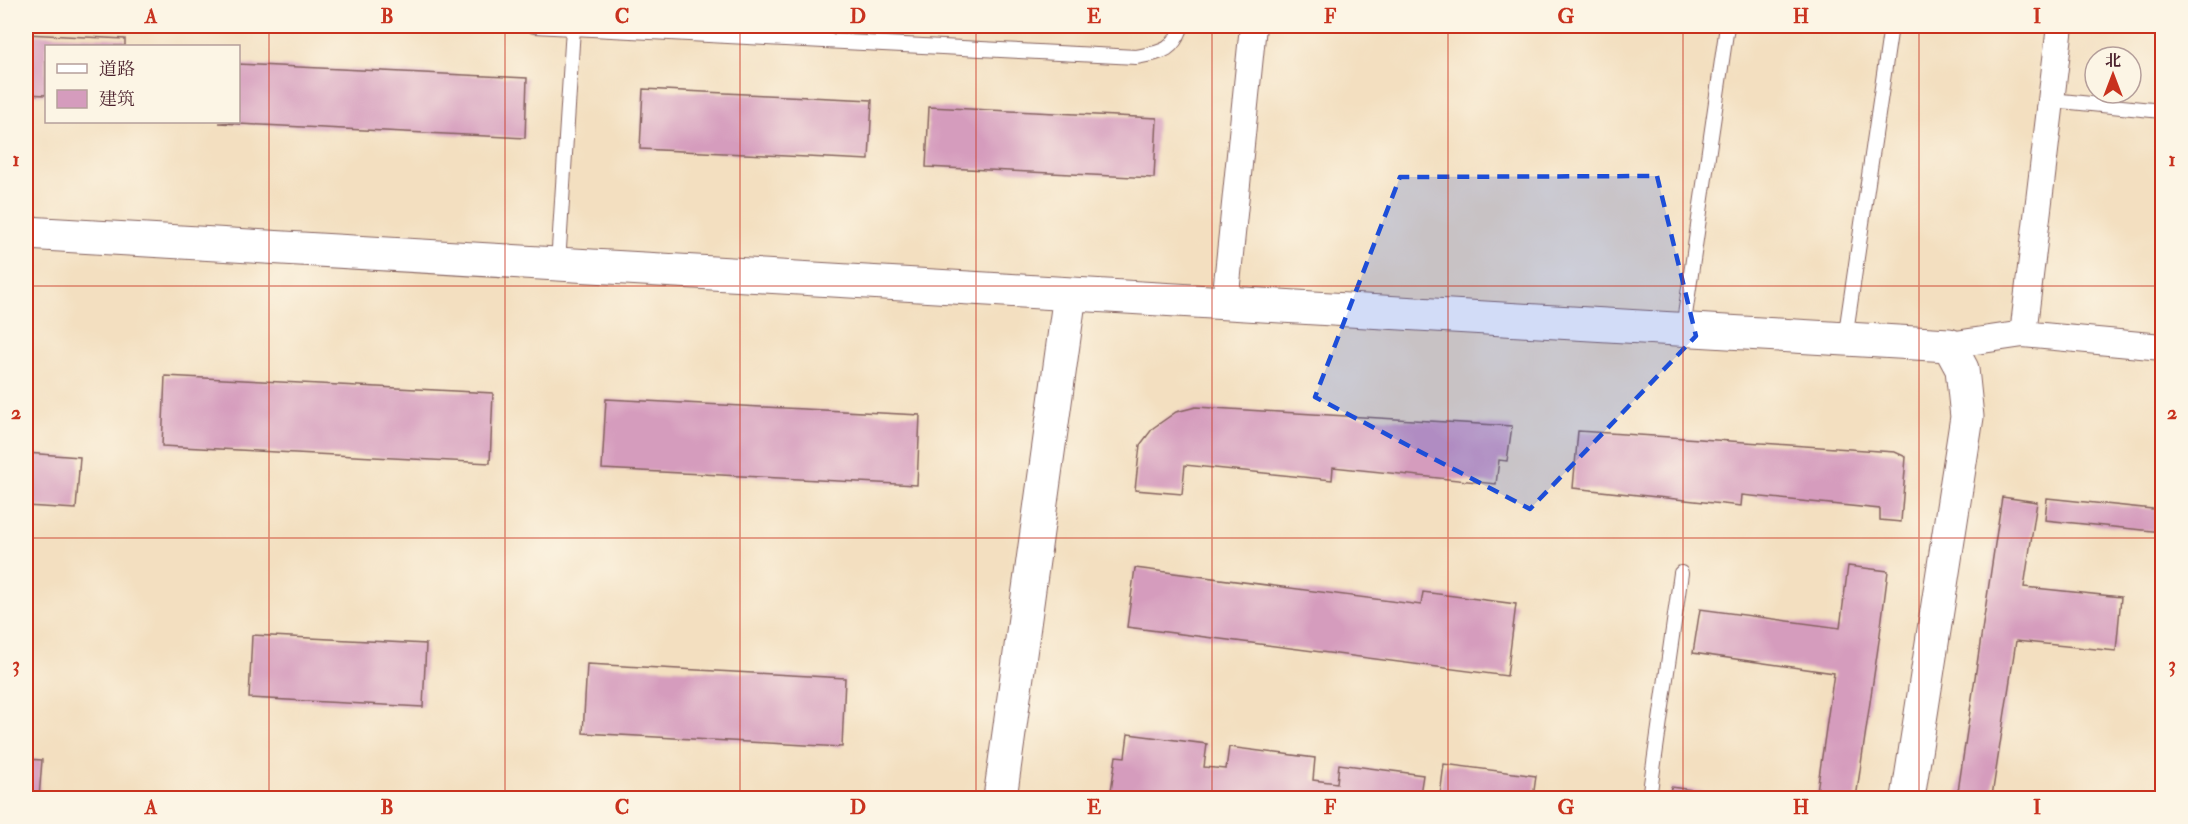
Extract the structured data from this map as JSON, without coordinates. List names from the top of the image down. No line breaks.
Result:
{"legend":["道路","建筑"],"north":"top","grid":{"columns":["A","B","C","D","E","F","G","H","I"],"rows":["1","2","3"]}}
